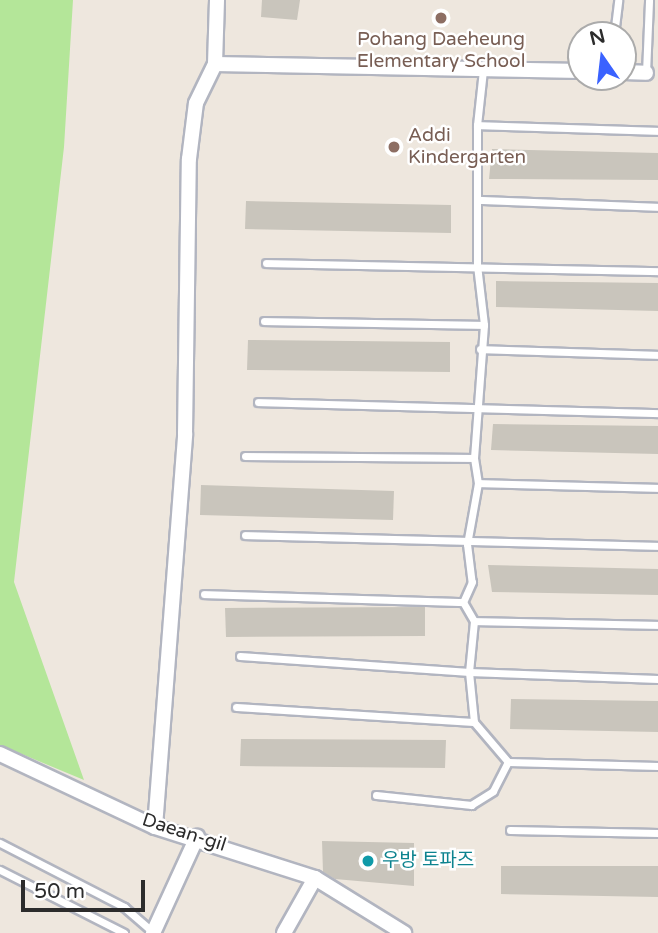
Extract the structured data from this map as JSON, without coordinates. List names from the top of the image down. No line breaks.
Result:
{"streets":{"street":["Daean-gil"]},"places":["Pohang Daeheung Elementary School","Addi Kindergarten","우방 토파즈"],"scale_bar":"50 m","north":"top"}
